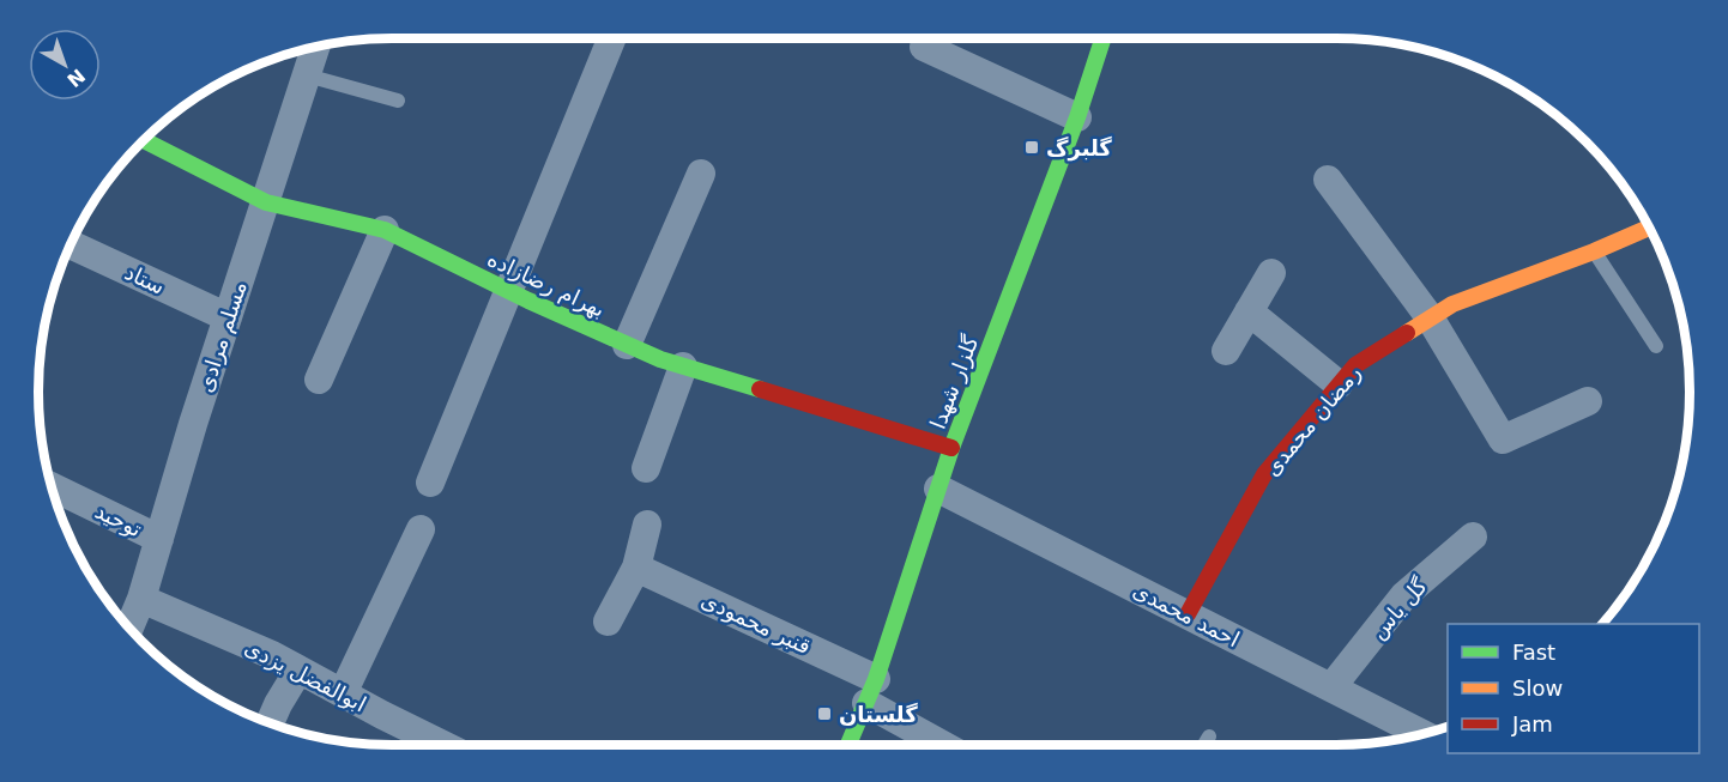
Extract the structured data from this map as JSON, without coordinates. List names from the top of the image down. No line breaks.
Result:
{"streets":{"street":["ستاد","بهرام رضازاده","مسلم مرادی","گلزار شهدا","رمضان محمدی","توحید","گل یاس","احمد محمدی","قنبر محمودی","ابوالفضل یزدی"]},"crossings":[["ستاد","مسلم مرادی"],["بهرام رضازاده","مسلم مرادی"],["بهرام رضازاده","گلزار شهدا"],["مسلم مرادی","توحید"],["مسلم مرادی","ابوالفضل یزدی"],["گلزار شهدا","احمد محمدی"],["گلزار شهدا","قنبر محمودی"],["رمضان محمدی","احمد محمدی"],["گل یاس","احمد محمدی"]],"places":{"transit":["گلبرگ","گلستان"]},"legend":["Fast","Slow","Jam"],"north":"bottom right"}
